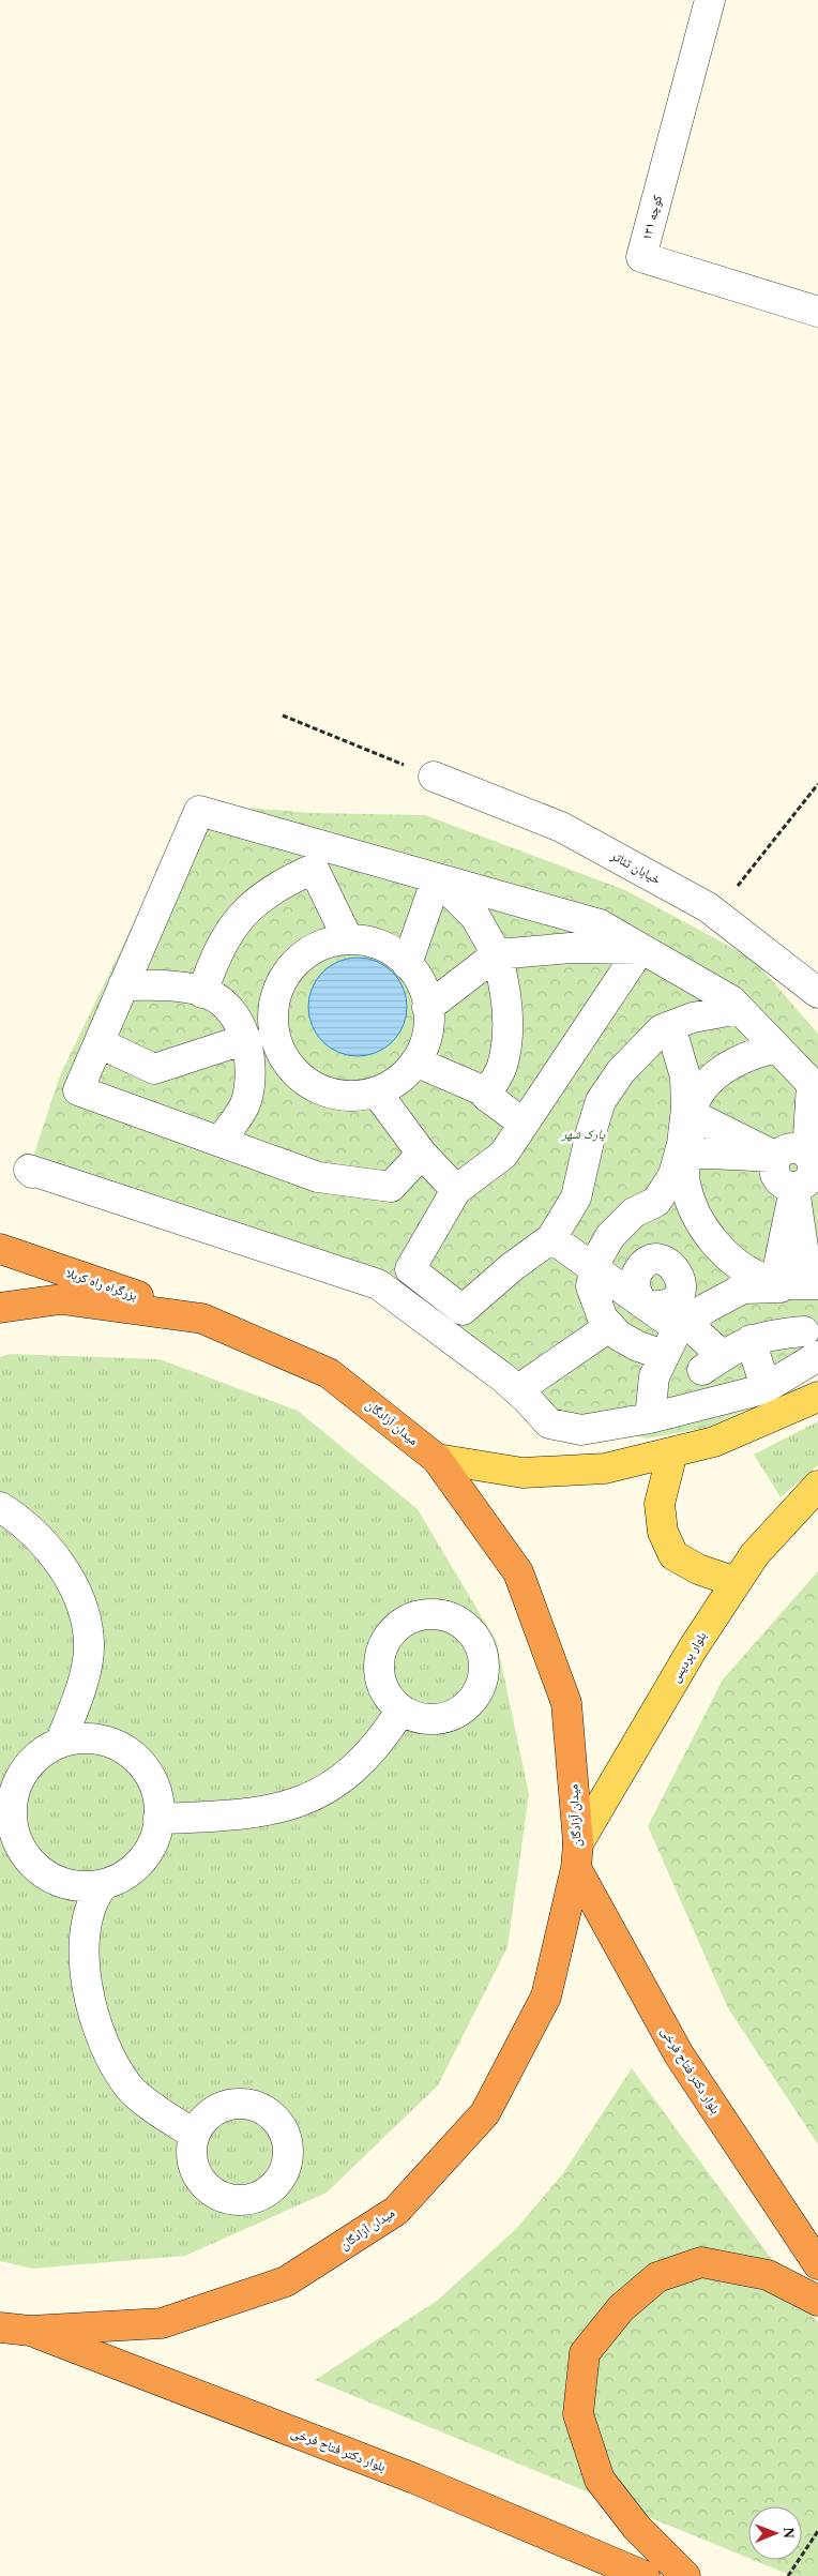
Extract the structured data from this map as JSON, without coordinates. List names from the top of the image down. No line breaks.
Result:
{"streets":{"highway":["بزرگراه راه کربلا","میدان آزادگان","بلوار دکتر فتاح فرخی"],"main road":["بلوار پردیس"],"street":["کوچه ۱۳۱","خیابان تئاتر"]},"crossings":[["بزرگراه راه کربلا","میدان آزادگان"],["میدان آزادگان","بلوار پردیس"],["میدان آزادگان","بلوار دکتر فتاح فرخی"],["بلوار پردیس","بلوار دکتر فتاح فرخی"]],"parks":["پارک شهر"],"north":"right"}
